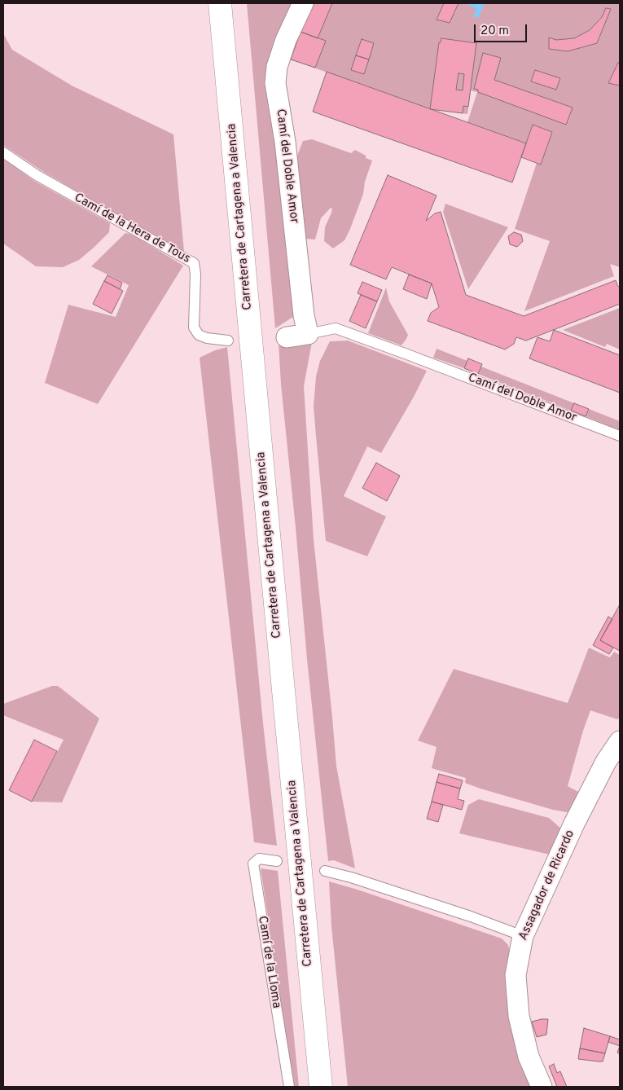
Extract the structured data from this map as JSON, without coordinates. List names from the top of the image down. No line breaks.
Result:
{"streets":{"highway":["Carretera de Cartagena a Valencia"],"street":["Camí del Doble Amor","Assagador de Ricardo"],"lane":["Camí de la Hera de Tous","Camí de la Lloma"]},"scale_bar":"20 m"}
